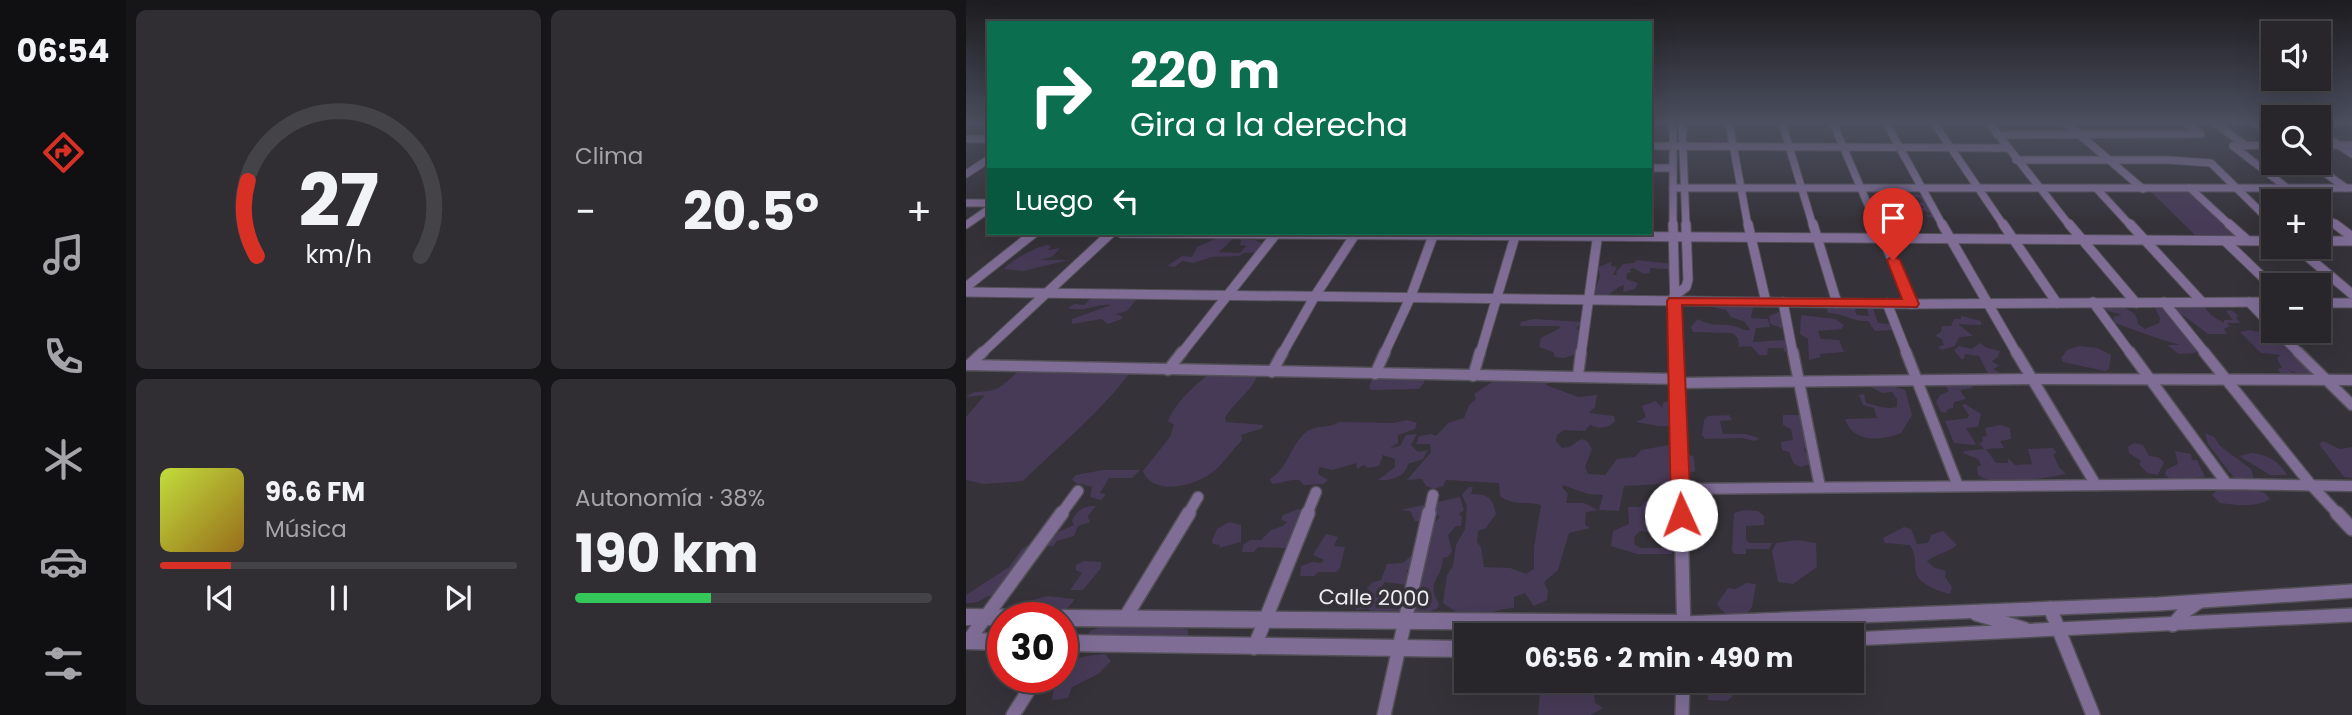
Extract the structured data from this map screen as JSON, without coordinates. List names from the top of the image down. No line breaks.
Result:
{"streets":{"street":["Calle 2000"]},"page":{"tabs":"06:54","tile":["Clima",["Autonomía · 38%","190 km"]],"map_buttons":["+","−"],"turn":["220 m","Gira a la derecha"],"then":"Luego","heat":["−","20.5°","+"],"song":["96.6 FM","Música"],"limit":"30","trip":"06:56 · 2 min · 490 m","gauge":["27","km/h"]}}
